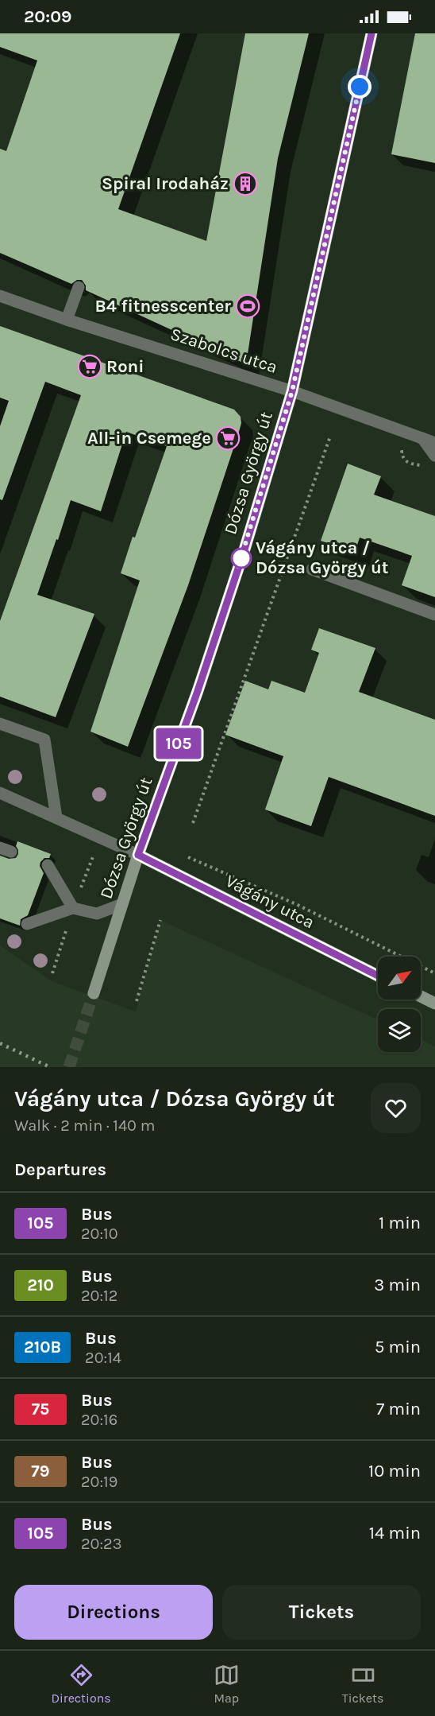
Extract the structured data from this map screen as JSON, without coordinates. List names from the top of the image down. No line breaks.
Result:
{"streets":{"main road":["Dózsa György út","Vágány utca"],"street":["Szabolcs utca"]},"crossings":[["Szabolcs utca","Dózsa György út"],["Dózsa György út","Vágány utca"]],"places":{"building":["Spiral Irodaház"],"sports":["B4 fitnesscenter"],"supermarket":["Roni","All-in Csemege"],"other":["Vágány utca / Dózsa György út"]},"lines":["bus line 105"],"north":"top right","page":{"status":"20:09","on_map":"105","heading":[["Vágány utca / Dózsa György út","Walk · 2 min · 140 m"],"Departures"],"list":[{"mark":"105","name":"Bus","note":"20:10","value":"1 min"},{"mark":"210","name":"Bus","note":"20:12","value":"3 min"},{"mark":"210B","name":"Bus","note":"20:14","value":"5 min"},{"mark":"75","name":"Bus","note":"20:16","value":"7 min"},{"mark":"79","name":"Bus","note":"20:19","value":"10 min"},{"mark":"105","name":"Bus","note":"20:23","value":"14 min"}],"buttons":["Directions","Tickets"],"tabs":["Directions","Map","Tickets"]}}
